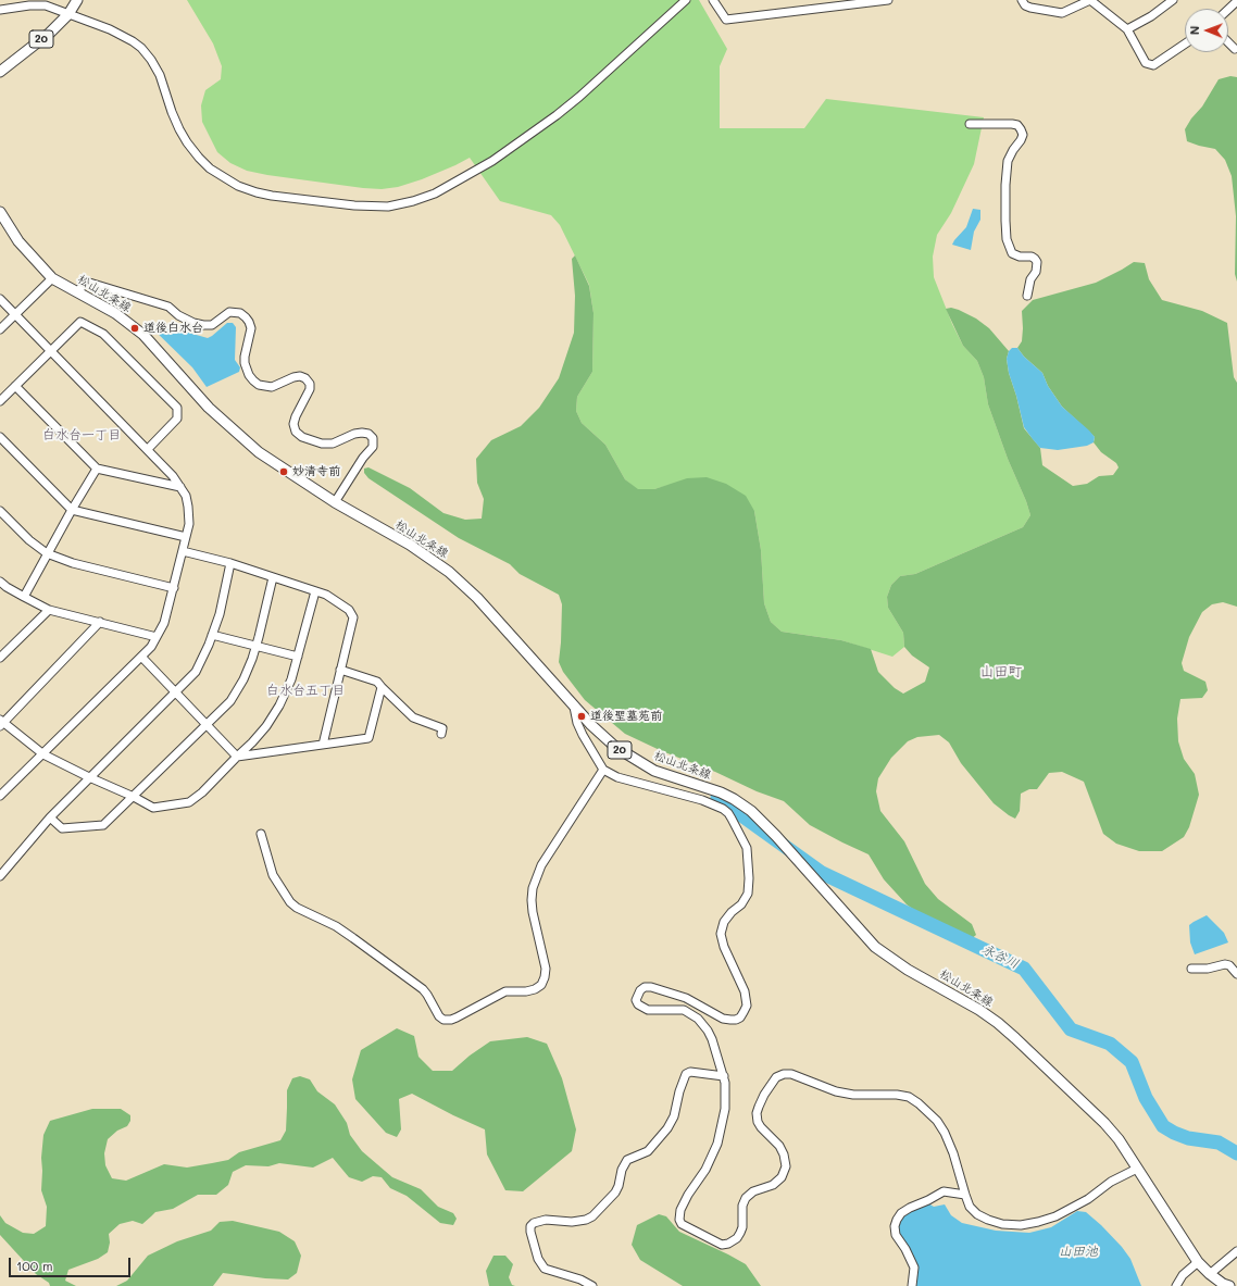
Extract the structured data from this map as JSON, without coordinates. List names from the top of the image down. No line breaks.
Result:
{"streets":{"main road":["20","松山北条線"]},"districts":["白水台一丁目","山田町","白水台五丁目"],"water":["永谷川","山田池"],"places":["道後白水台","妙清寺前","道後聖墓苑前"],"scale_bar":"100 m","north":"left"}
